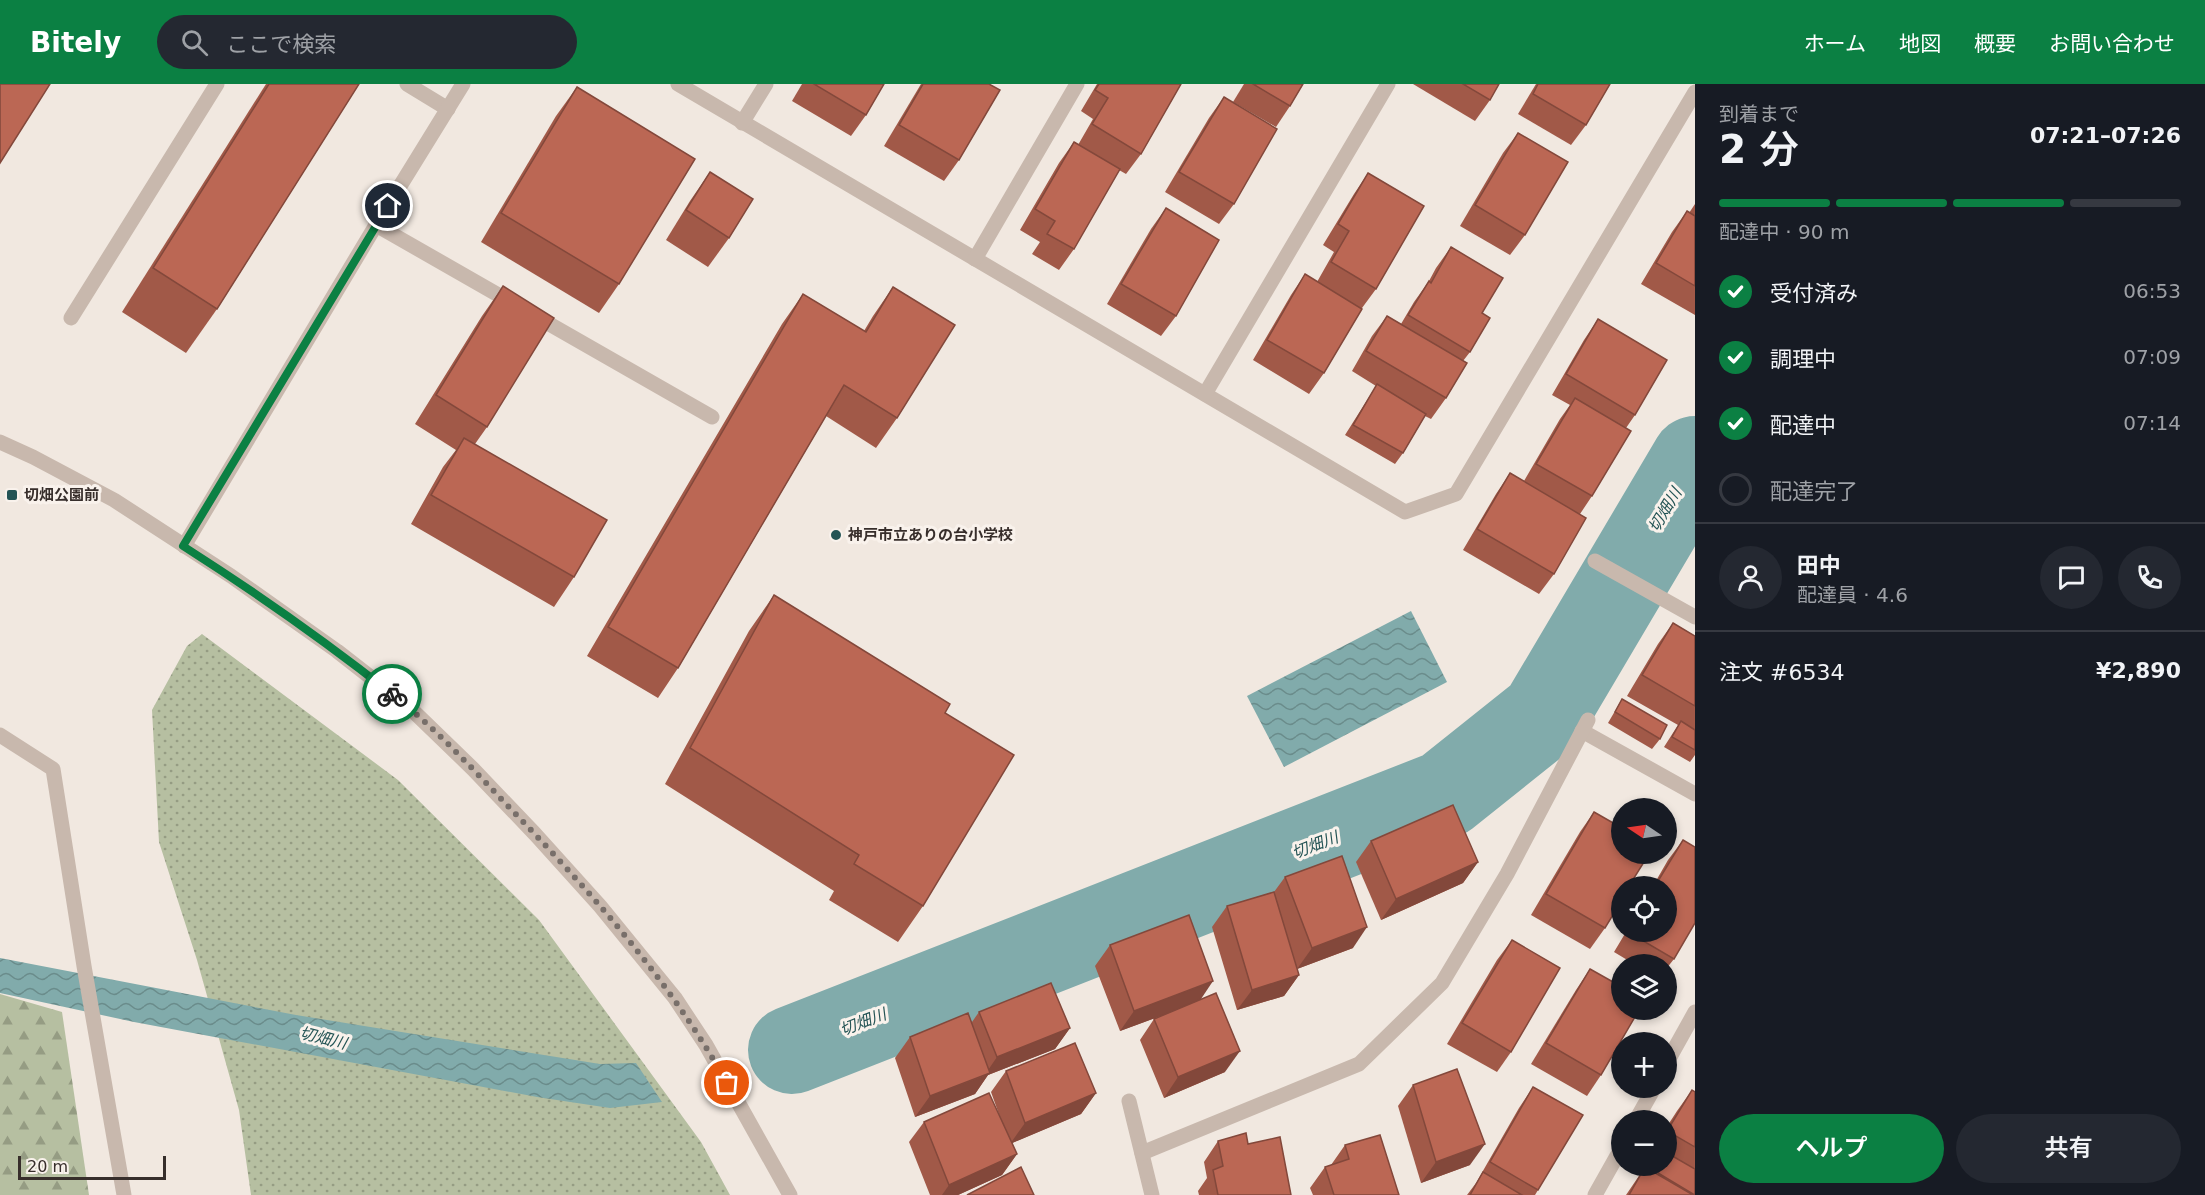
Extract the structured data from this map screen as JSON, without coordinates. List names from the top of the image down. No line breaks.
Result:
{"water":["切畑川"],"places":{"transit":["切畑公園前"],"other":["神戸市立ありの台小学校"]},"scale_bar":"20 m","north":"left","page":{"header":"Bitely","search":"ここで検索","nav":["ホーム","地図","概要","お問い合わせ"],"heading":["2 分","到着まで","07:21–07:26"],"panel":["田中","配達員 · 4.6","注文 #6534","¥2,890"],"bar":"配達中 · 90 m","list":[["受付済み","06:53"],["調理中","07:09"],["配達中","07:14"],"配達完了"],"map_buttons":["+","−"],"buttons":["ヘルプ","共有"],"scale":"20 m"}}
